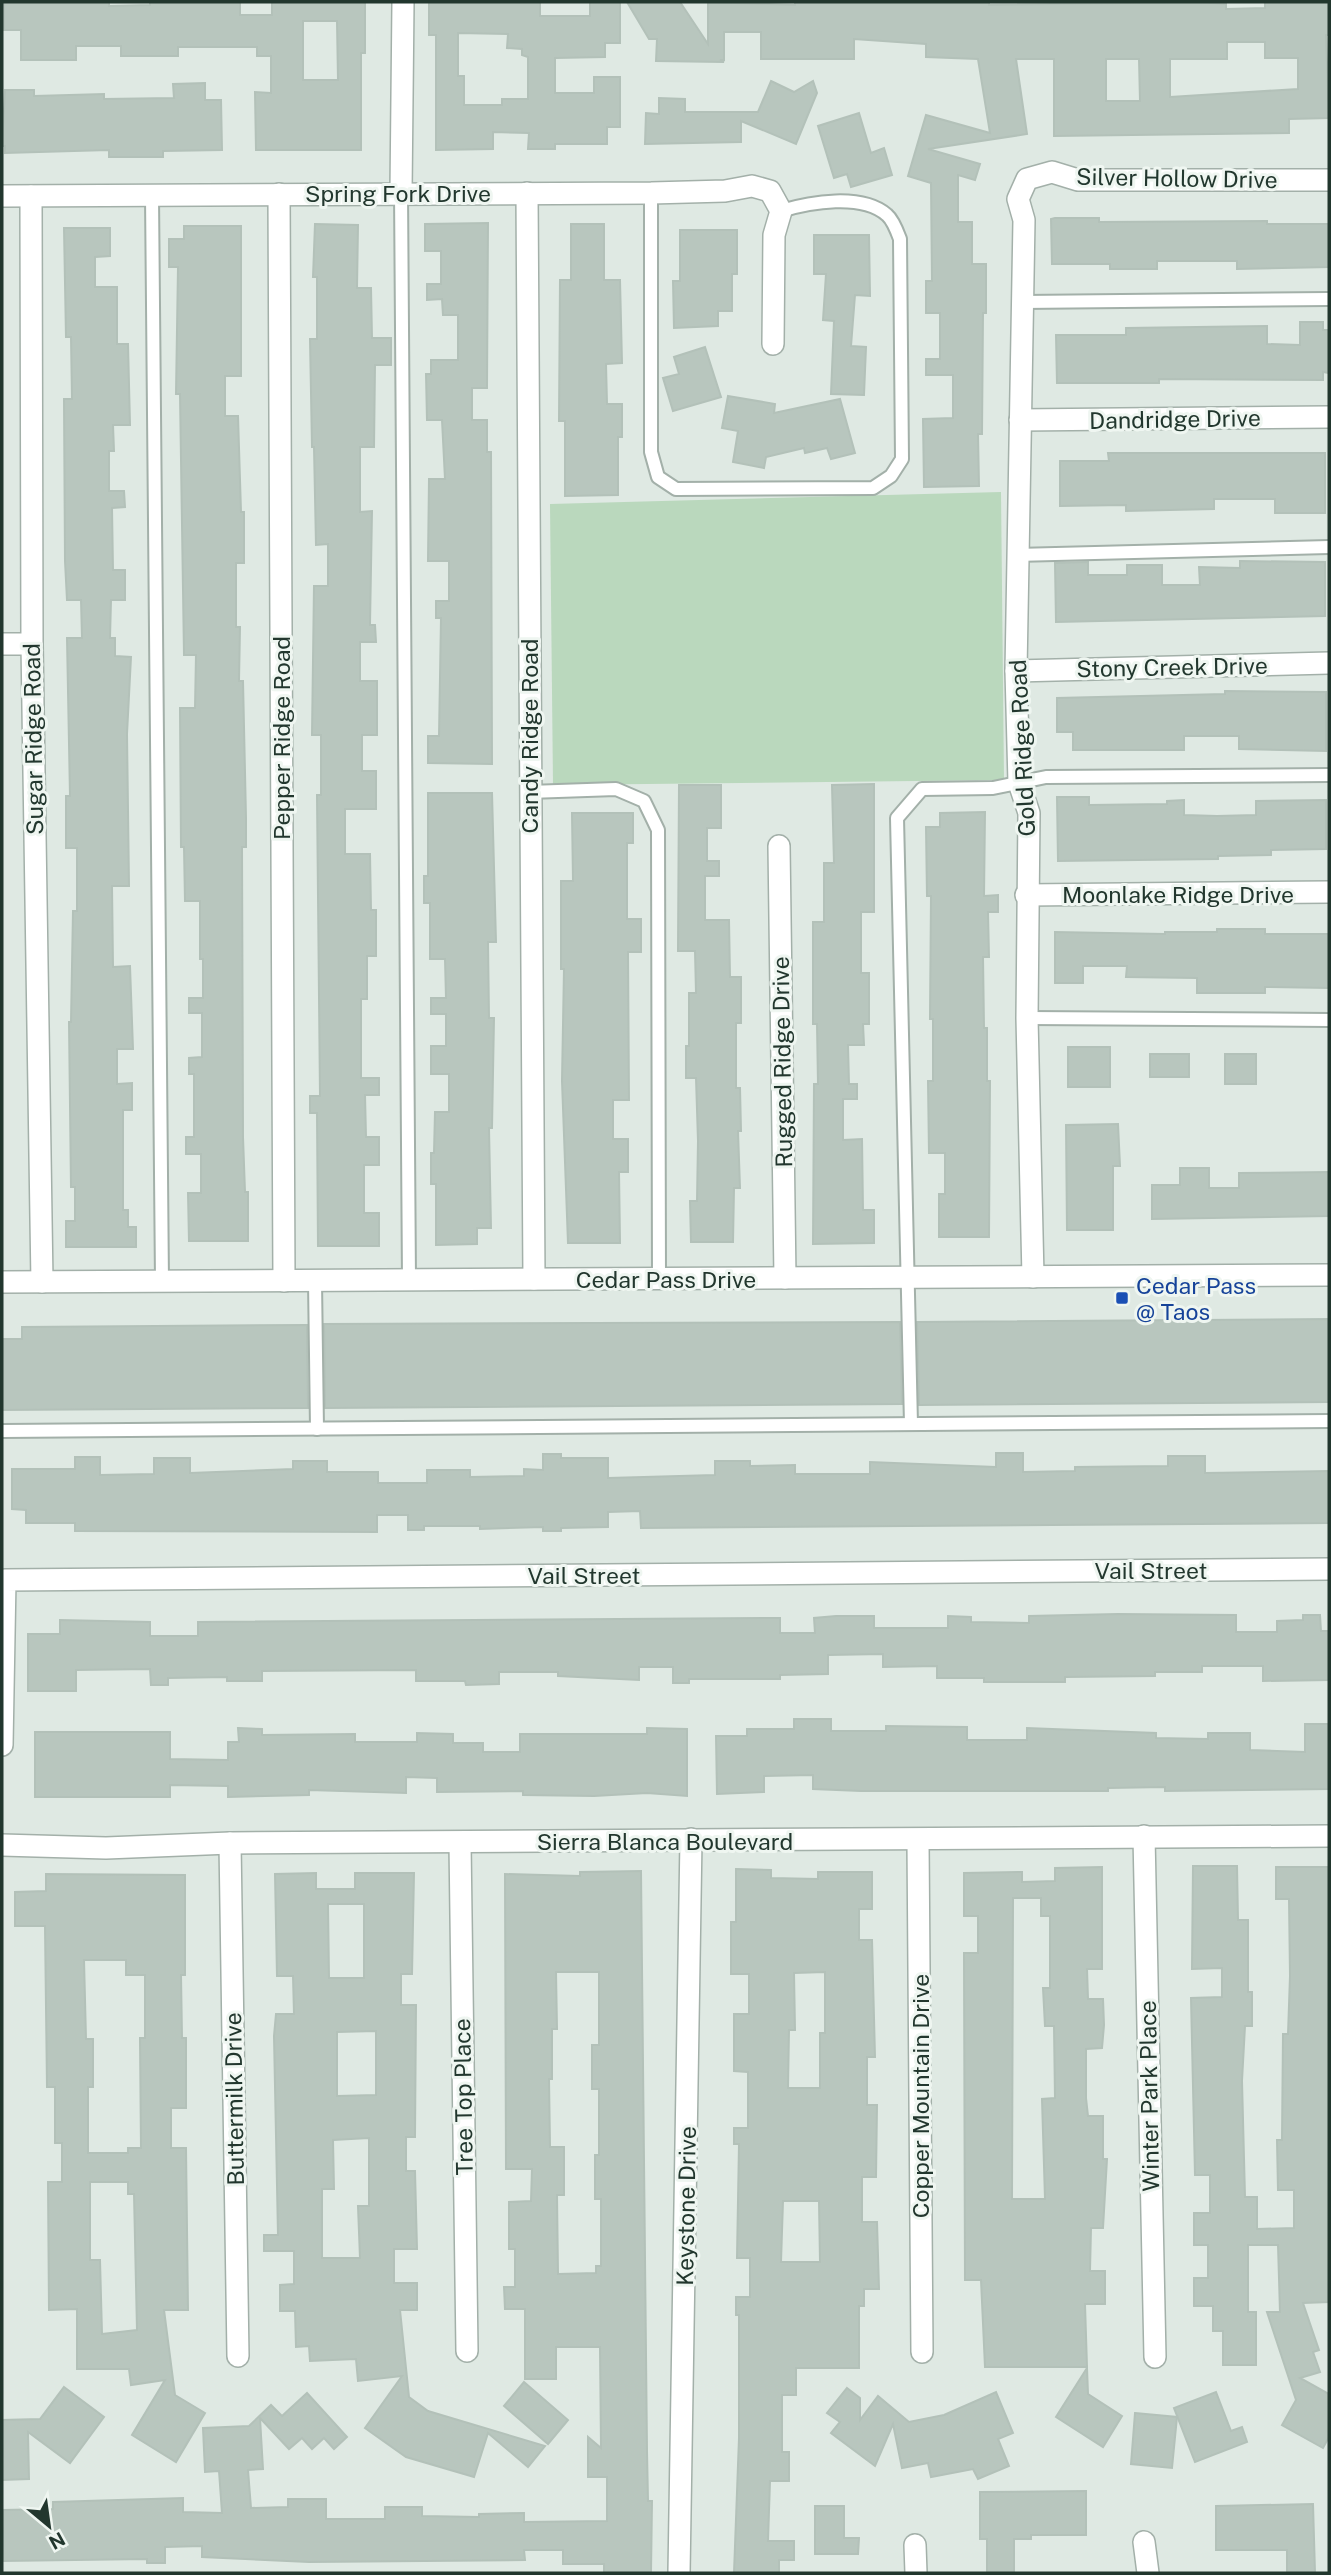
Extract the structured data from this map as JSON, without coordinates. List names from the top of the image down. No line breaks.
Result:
{"streets":{"street":["Silver Hollow Drive","Spring Fork Drive","Dandridge Drive","Stony Creek Drive","Candy Ridge Road","Pepper Ridge Road","Sugar Ridge Road","Gold Ridge Road","Moonlake Ridge Drive","Rugged Ridge Drive","Cedar Pass Drive","Vail Street","Sierra Blanca Boulevard","Copper Mountain Drive","Winter Park Place","Tree Top Place","Buttermilk Drive","Keystone Drive"]},"crossings":[["Silver Hollow Drive","Gold Ridge Road"],["Spring Fork Drive","Candy Ridge Road"],["Spring Fork Drive","Pepper Ridge Road"],["Spring Fork Drive","Sugar Ridge Road"],["Dandridge Drive","Gold Ridge Road"],["Stony Creek Drive","Gold Ridge Road"],["Candy Ridge Road","Cedar Pass Drive"],["Pepper Ridge Road","Cedar Pass Drive"],["Sugar Ridge Road","Cedar Pass Drive"],["Gold Ridge Road","Moonlake Ridge Drive"],["Gold Ridge Road","Cedar Pass Drive"],["Rugged Ridge Drive","Cedar Pass Drive"],["Sierra Blanca Boulevard","Copper Mountain Drive"],["Sierra Blanca Boulevard","Winter Park Place"],["Sierra Blanca Boulevard","Tree Top Place"],["Sierra Blanca Boulevard","Buttermilk Drive"],["Sierra Blanca Boulevard","Keystone Drive"]],"places":{"transit":["Cedar Pass @ Taos"]},"north":"bottom right"}
